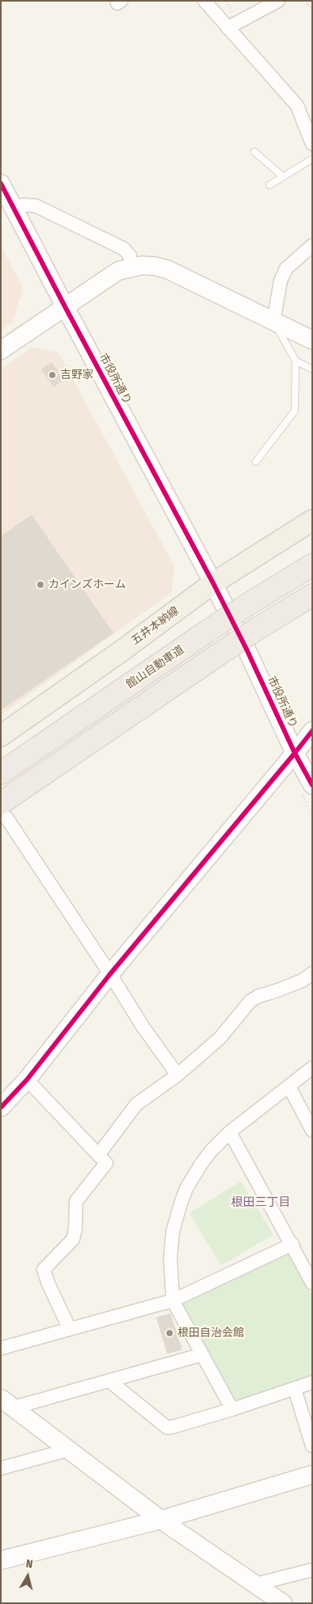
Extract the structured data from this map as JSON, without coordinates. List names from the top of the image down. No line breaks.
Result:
{"streets":{"highway":["館山自動車道"],"main road":["五井本納線"],"street":["市役所通り"]},"crossings":[["市役所通り","五井本納線"]],"districts":["根田三丁目"],"places":["吉野家","カインズホーム","根田自治会館"],"north":"top"}
